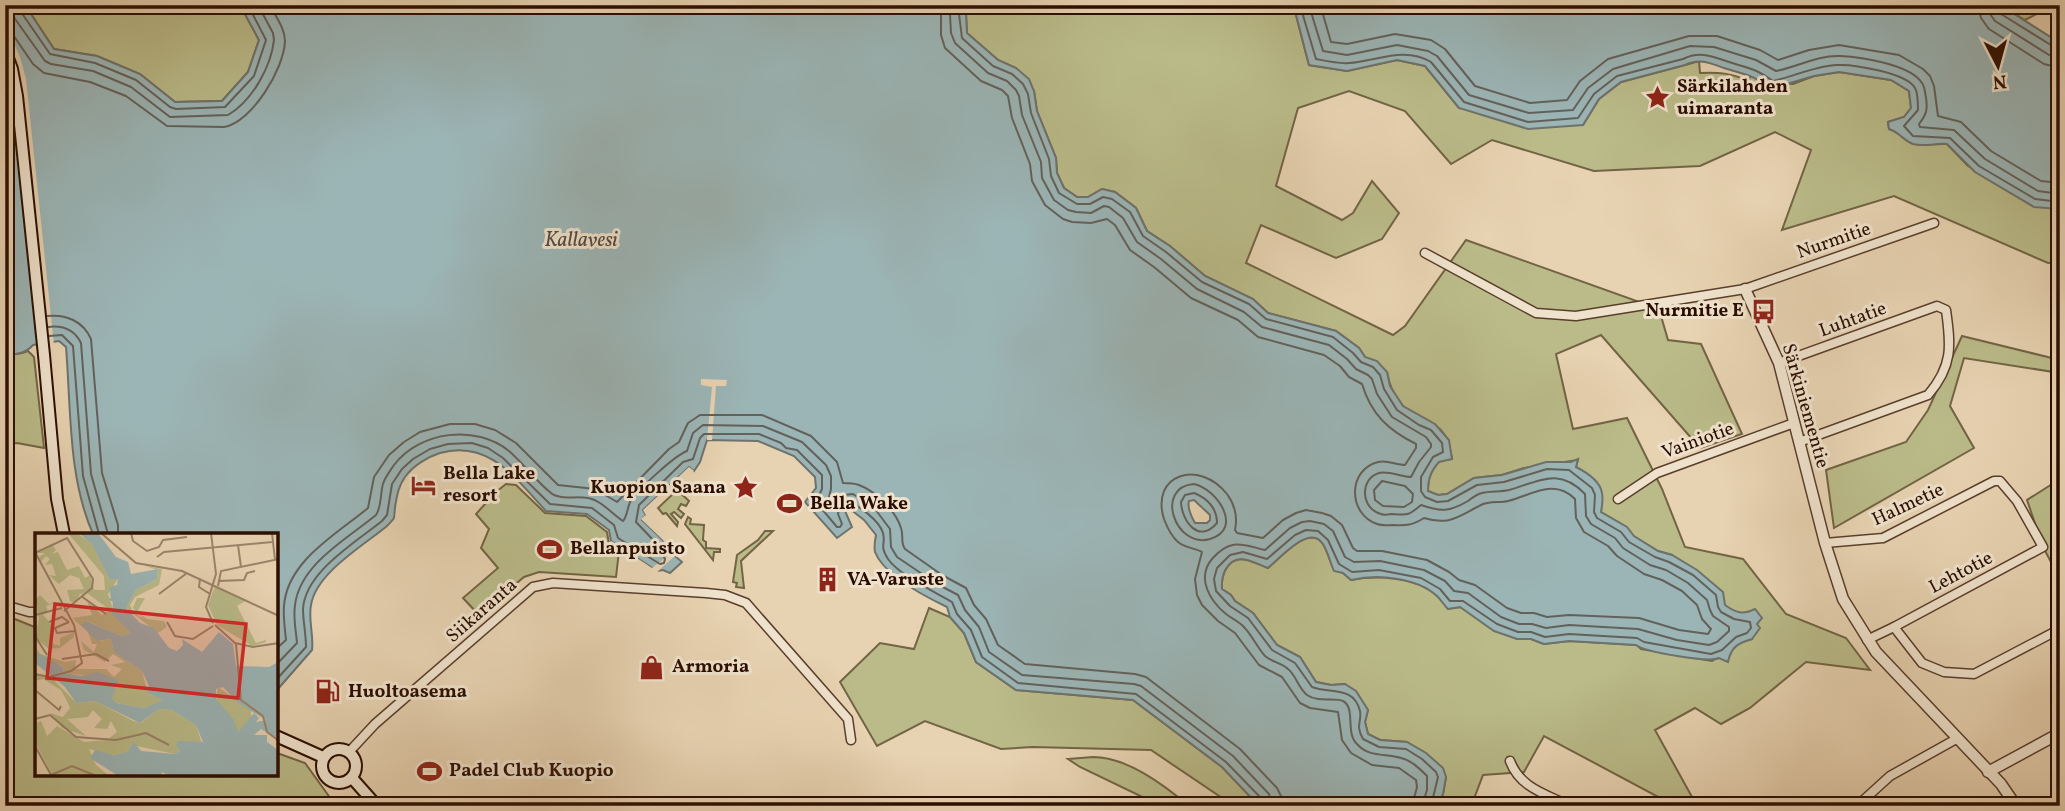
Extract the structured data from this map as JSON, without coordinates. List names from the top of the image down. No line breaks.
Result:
{"streets":{"street":["Nurmitie","Luhtatie","Särkiniementie","Vainiotie","Halmetie","Lehtotie","Siikaranta"]},"crossings":[["Nurmitie","Särkiniementie"],["Luhtatie","Särkiniementie"],["Särkiniementie","Vainiotie"],["Särkiniementie","Halmetie"],["Särkiniementie","Lehtotie"],["Halmetie","Lehtotie"]],"water":["Kallavesi"],"places":{"place":["Särkilahden uimaranta","Kuopion Saana"],"bus stop":["Nurmitie E"],"hotel":["Bella Lake resort"],"sports":["Bella Wake","Bellanpuisto","Padel Club Kuopio"],"building":["VA-Varuste"],"shop":["Armoria"],"fuel station":["Huoltoasema"]},"north":"bottom"}
